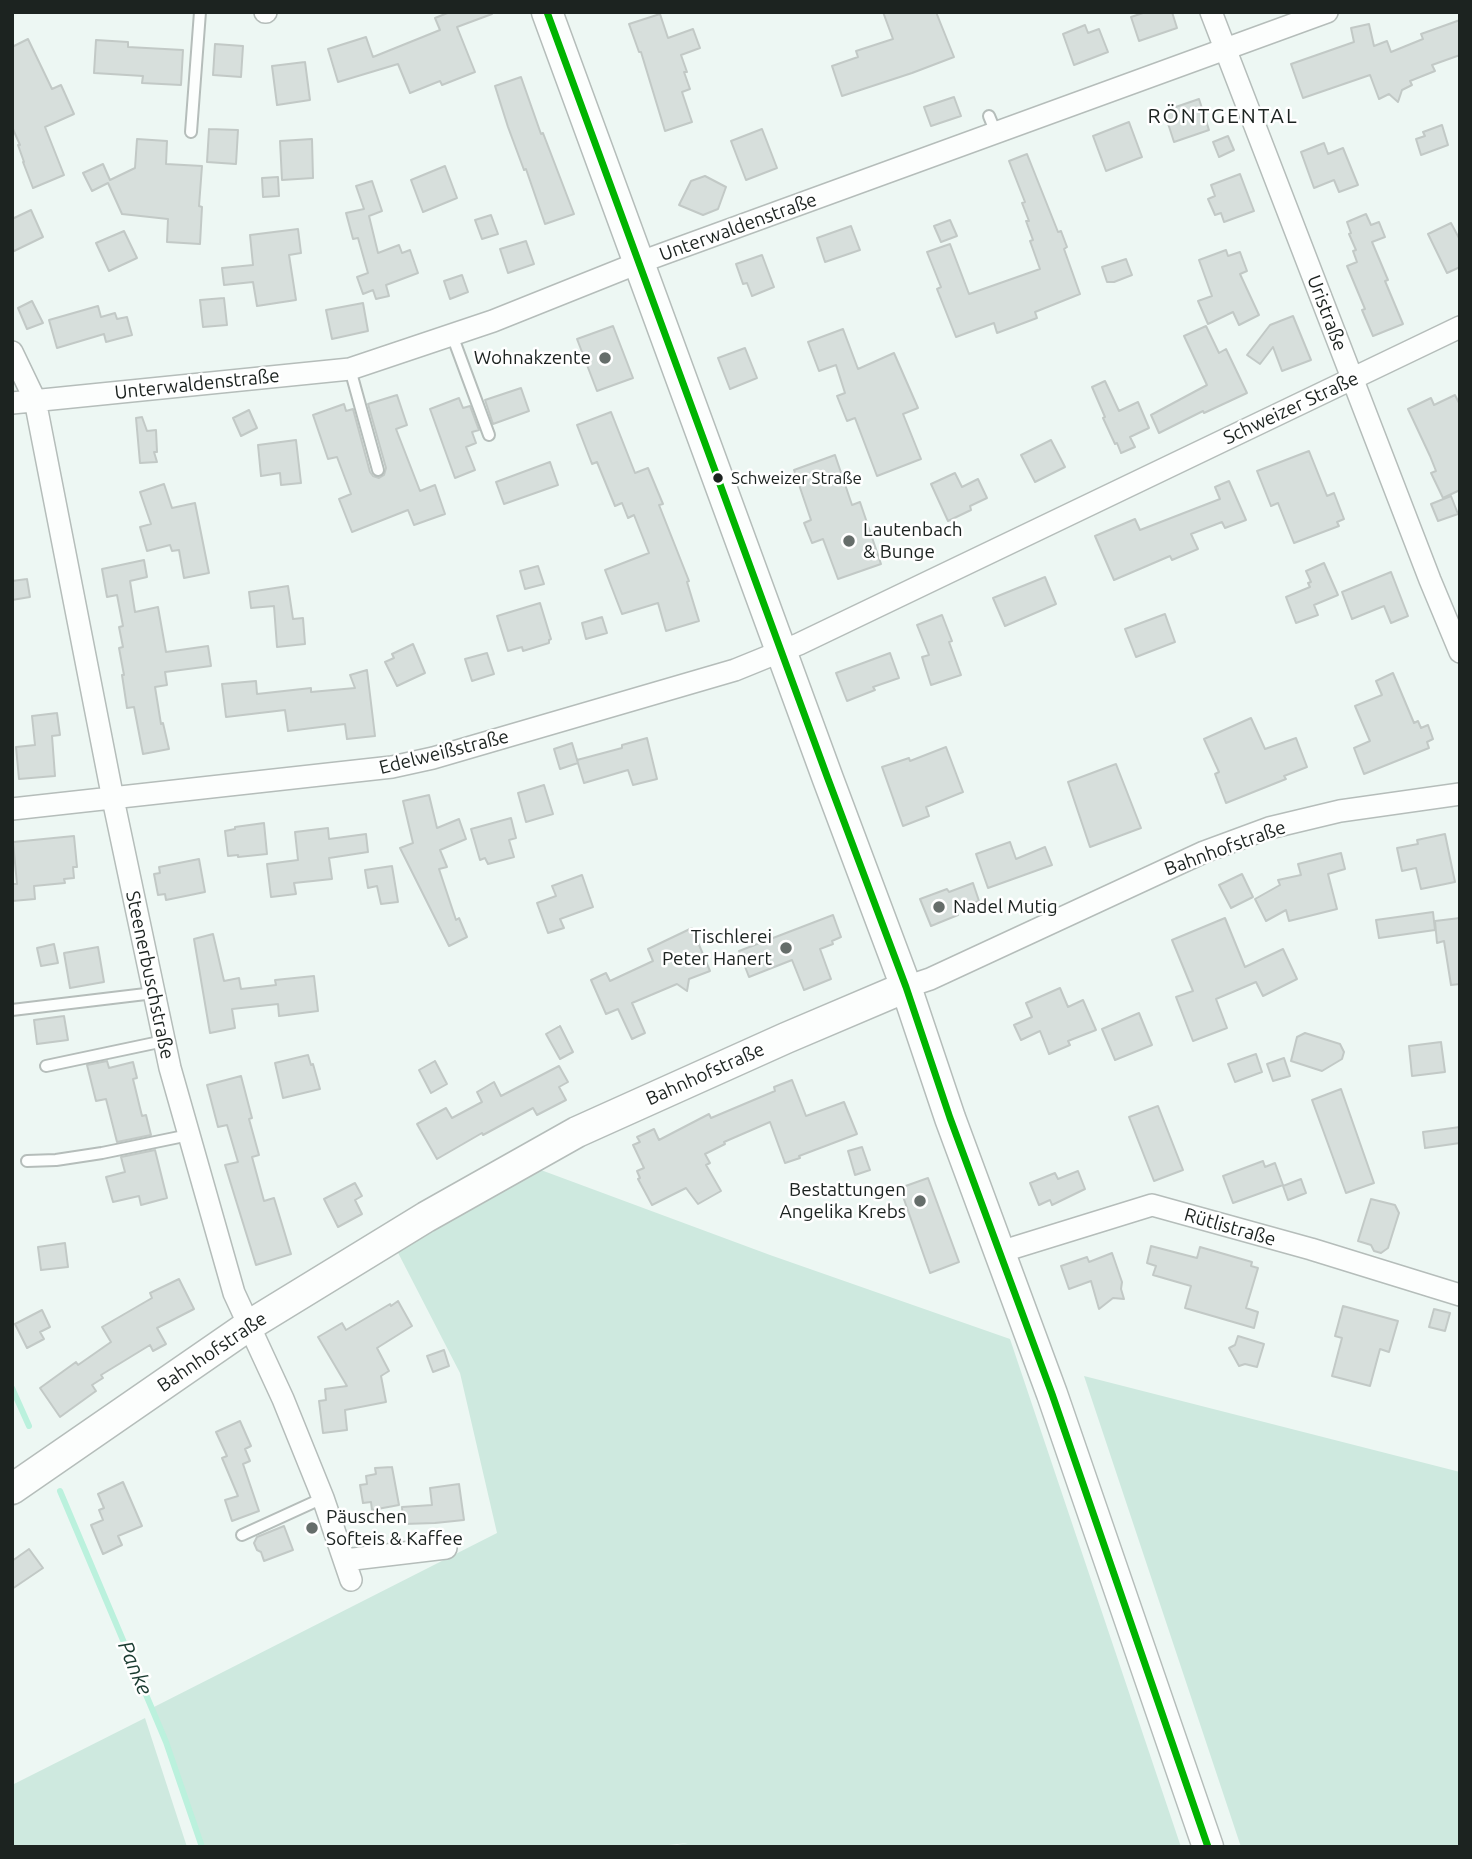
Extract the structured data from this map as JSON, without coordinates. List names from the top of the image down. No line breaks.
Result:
{"streets":{"main road":["Bahnhofstraße"],"street":["Unterwaldenstraße","Uristraße","Schweizer Straße","Edelweißstraße","Steenerbuschstraße","Rütlistraße"]},"crossings":[["Unterwaldenstraße","Uristraße"],["Unterwaldenstraße","Steenerbuschstraße"],["Uristraße","Schweizer Straße"],["Schweizer Straße","Edelweißstraße"],["Edelweißstraße","Steenerbuschstraße"],["Bahnhofstraße","Steenerbuschstraße"]],"districts":["RÖNTGENTAL"],"water":["Panke"],"places":["Wohnakzente","Schweizer Straße","Lautenbach & Bunge","Nadel Mutig","Tischlerei Peter Hanert","Bestattungen Angelika Krebs","Päuschen Softeis & Kaffee"]}
